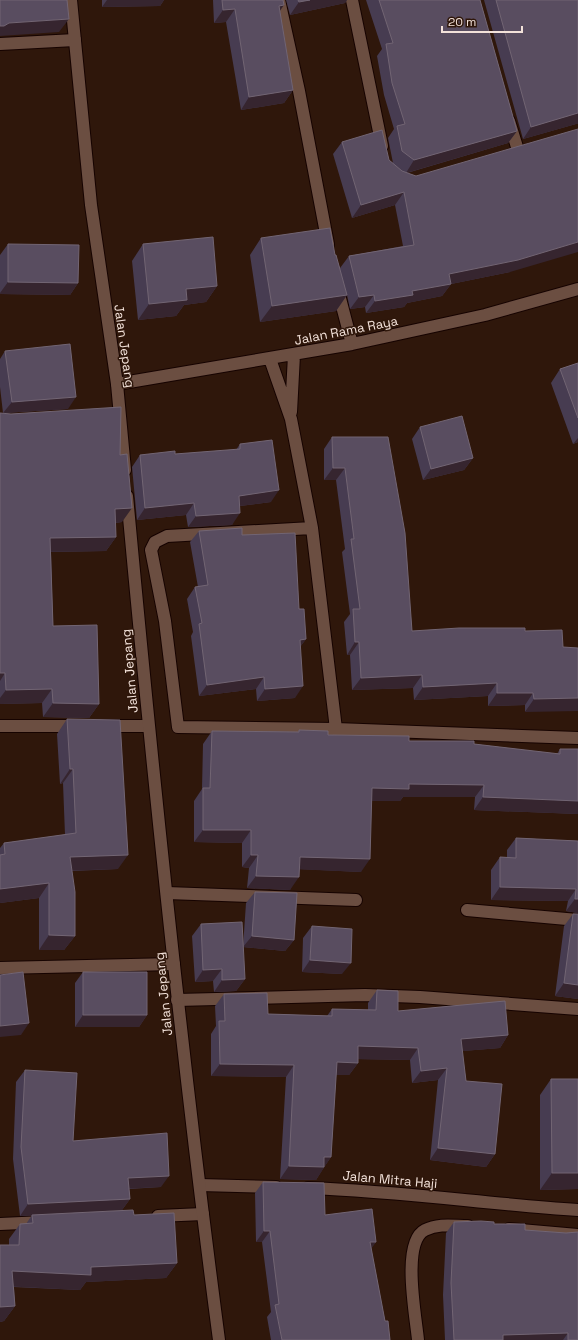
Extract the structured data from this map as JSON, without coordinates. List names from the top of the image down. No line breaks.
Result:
{"streets":{"street":["Jalan Rama Raya","Jalan Jepang","Jalan Mitra Haji"]},"crossings":[["Jalan Rama Raya","Jalan Jepang"],["Jalan Jepang","Jalan Mitra Haji"]],"scale_bar":"20 m"}
